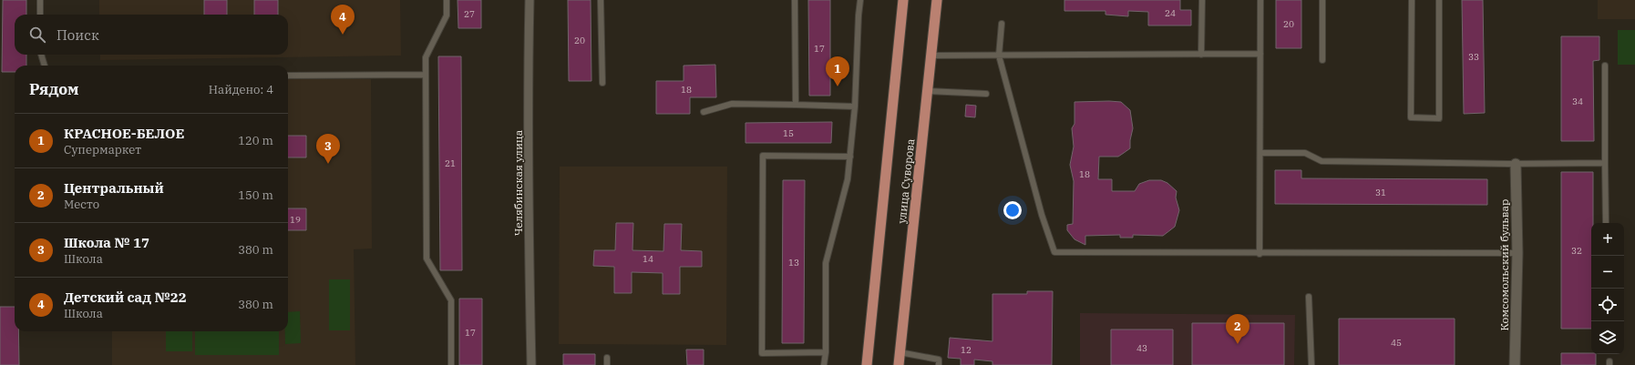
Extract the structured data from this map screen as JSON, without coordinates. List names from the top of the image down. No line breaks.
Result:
{"streets":{"main road":["улица Суворова"],"street":["Челябинская улица","Комсомольский бульвар"]},"house_numbers":["24","27","20","20","17","33","18","34","15","21","18","31","19","32","14","13","17","45","43","12"],"page":{"pins":["4","1","3","2"],"search":"Поиск","heading":["Рядом","Найдено: 4"],"list":[{"mark":"1","name":"КРАСНОЕ-БЕЛОЕ","note":"Супермаркет","value":"120 m"},{"mark":"2","name":"Центральный","note":"Место","value":"150 m"},{"mark":"3","name":"Школа № 17","note":"Школа","value":"380 m"},{"mark":"4","name":"Детский сад №22","note":"Школа","value":"380 m"}],"map_buttons":["+","−"]}}
